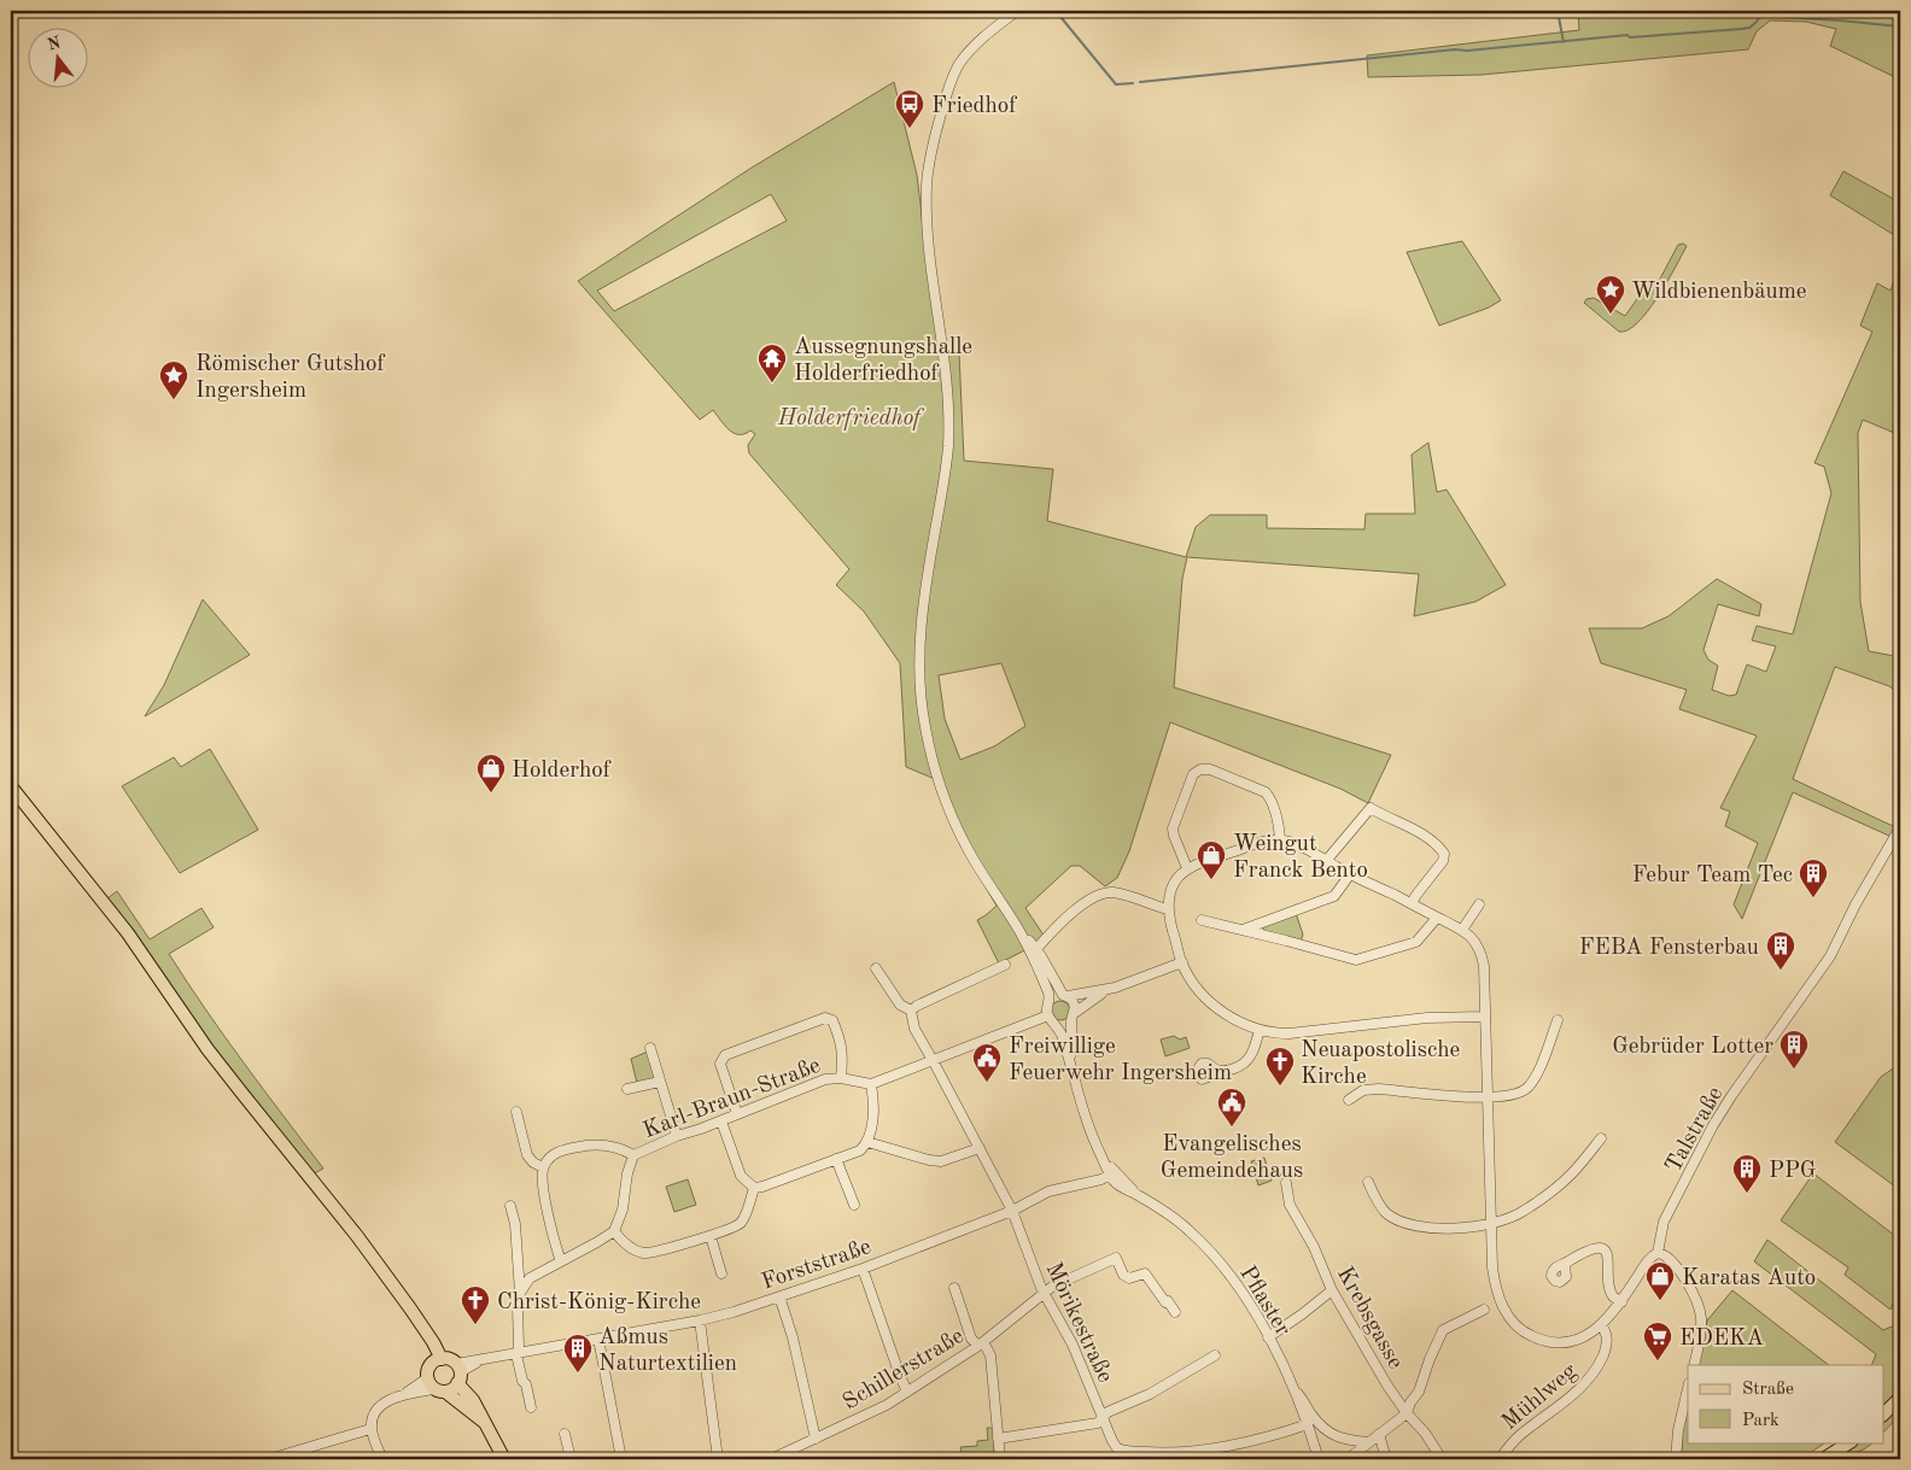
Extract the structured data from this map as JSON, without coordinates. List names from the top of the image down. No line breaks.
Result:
{"streets":{"street":["Karl-Braun-Straße","Talstraße","Forststraße","Pflaster","Krebsgasse","Mörikestraße","Schillerstraße","Mühlweg"]},"crossings":[["Forststraße","Pflaster"],["Forststraße","Mörikestraße"],["Pflaster","Mörikestraße"],["Mörikestraße","Schillerstraße"]],"parks":["Holderfriedhof"],"places":{"bus stop":["Friedhof"],"place":["Wildbienenbäume","Römischer Gutshof Ingersheim"],"temple":["Aussegnungshalle Holderfriedhof"],"shop":["Holderhof","Weingut Franck Bento","Karatas Auto"],"building":["Febur Team Tec","FEBA Fensterbau","Gebrüder Lotter","PPG","Aßmus Naturtextilien"],"public building":["Freiwillige Feuerwehr Ingersheim","Evangelisches Gemeindehaus"],"church":["Neuapostolische Kirche","Christ-König-Kirche"],"supermarket":["EDEKA"]},"legend":["Straße","Park"],"north":"top"}
